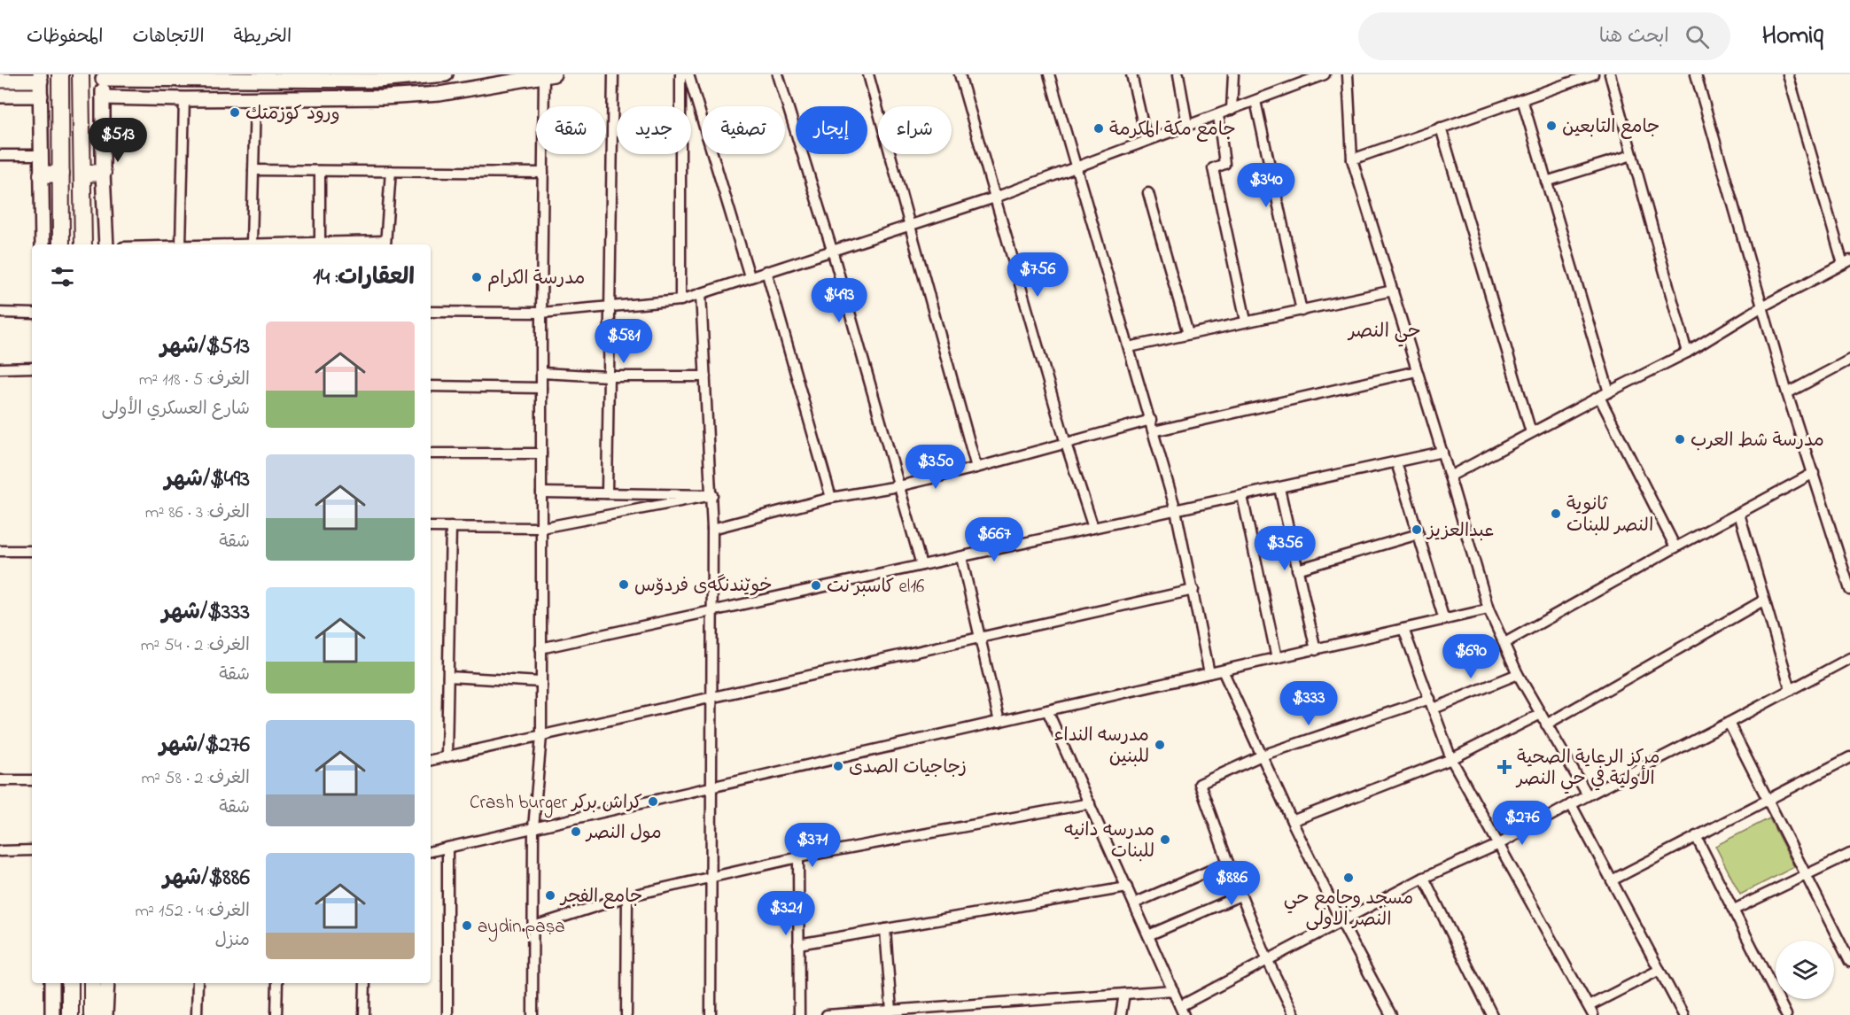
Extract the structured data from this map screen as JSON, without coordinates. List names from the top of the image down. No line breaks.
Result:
{"districts":["حي النصر"],"places":{"other":["ورود كوزمتك","جامع التابعين","جامع مكة المكرمة","مدرسة الكرام","مدرسة شط العرب","ثانوية النصر للبنات","عبدالعزيز","خوێندنگەی فردۆس","كاسبر نت el16","مدرسه النداء للبنين","زجاجيات الصدى","Crash burger كراش بركر","مول النصر","مدرسه دانيه للبنات","مسجد وجامع حي النصر الاولى","جامع الفجر","aydin.paṣa"],"health":["مركز الرعاية الصحية الأولية في حي النصر"]},"page":{"header":"Homiq","search":"ابحث هنا","nav":["الخريطة","الاتجاهات","المحفوظات"],"chip":["شراء","إيجار","تصفية","جديد","شقة"],"price":["$513","$340","$756","$493","$581","$350","$667","$356","$690","$333","$276","$371","$886","$321"],"heading":"العقارات: 14","list":[{"name":"$513/شهر","note":"الغرف: 5 · 118 m² · شارع العسكري الأولى"},{"name":"$493/شهر","note":"الغرف: 3 · 86 m² · شقة"},{"name":"$333/شهر","note":"الغرف: 2 · 54 m² · شقة"},{"name":"$276/شهر","note":"الغرف: 2 · 58 m² · شقة"},{"name":"$886/شهر","note":"الغرف: 4 · 152 m² · منزل"}]}}
